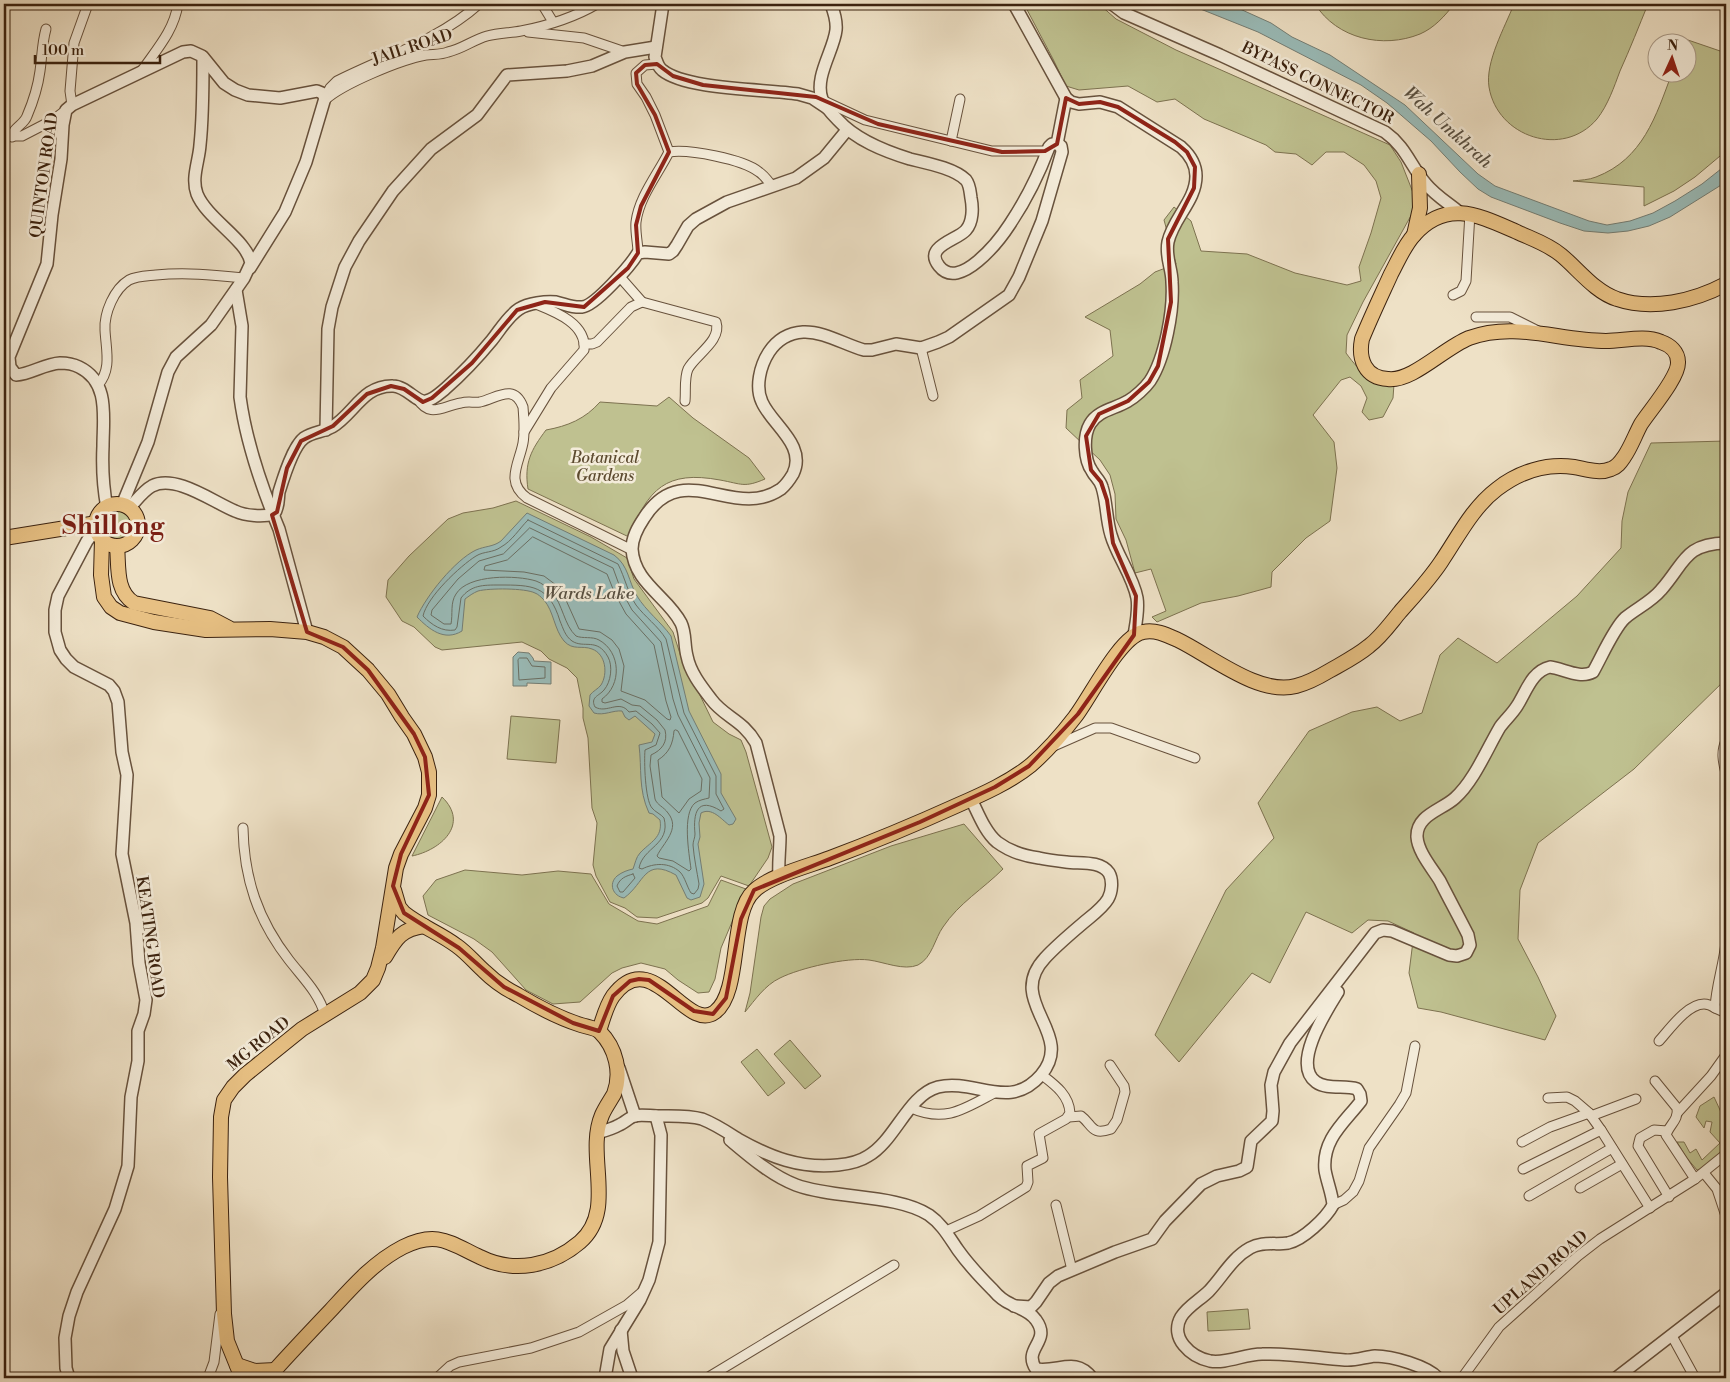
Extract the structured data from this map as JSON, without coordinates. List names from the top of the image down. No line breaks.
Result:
{"streets":{"main road":["BYPASS CONNECTOR","MG ROAD"],"street":["JAIL ROAD","QUINTON ROAD","KEATING ROAD","UPLAND ROAD"]},"crossings":[["QUINTON ROAD","KEATING ROAD"],["QUINTON ROAD","MG ROAD"],["KEATING ROAD","MG ROAD"]],"districts":["Shillong"],"water":["Wah Umkhrah","Wards Lake"],"parks":["Botanical Gardens"],"scale_bar":"100 m","north":"top"}
